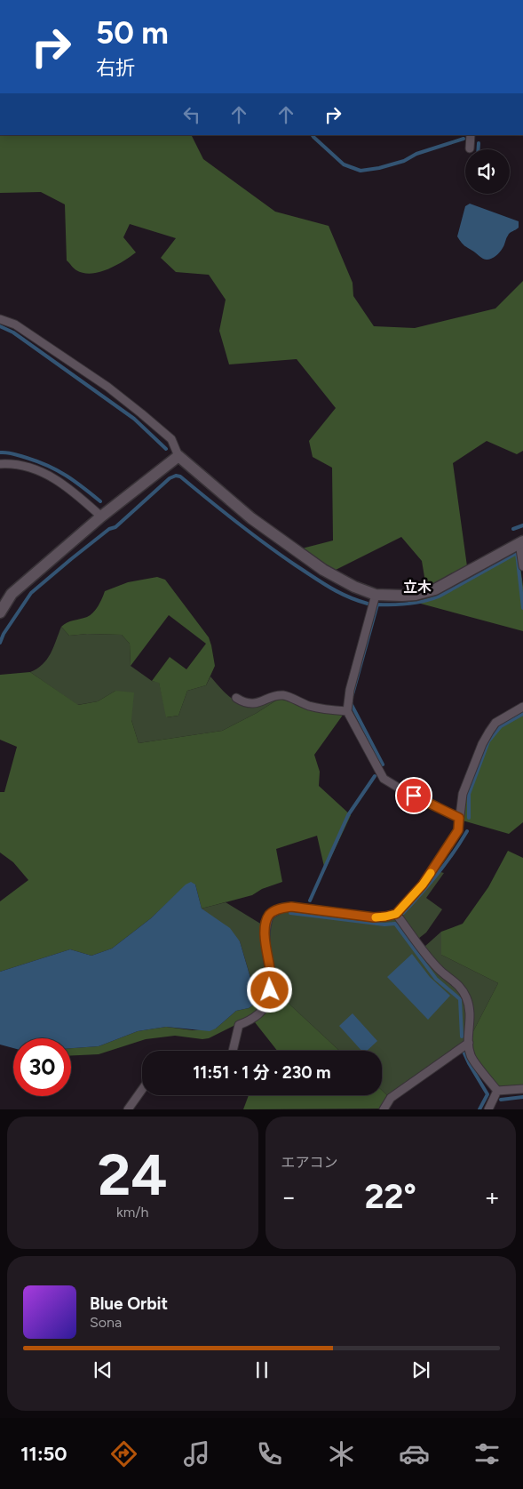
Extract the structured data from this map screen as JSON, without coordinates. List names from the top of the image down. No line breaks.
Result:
{"districts":["立木"],"page":{"turn":["50 m","右折"],"limit":"30","trip":"11:51 · 1 分 · 230 m","tile":[["24","km/h"],"エアコン"],"heat":["−","22°","+"],"song":["Blue Orbit","Sona"],"tabs":"11:50"}}
